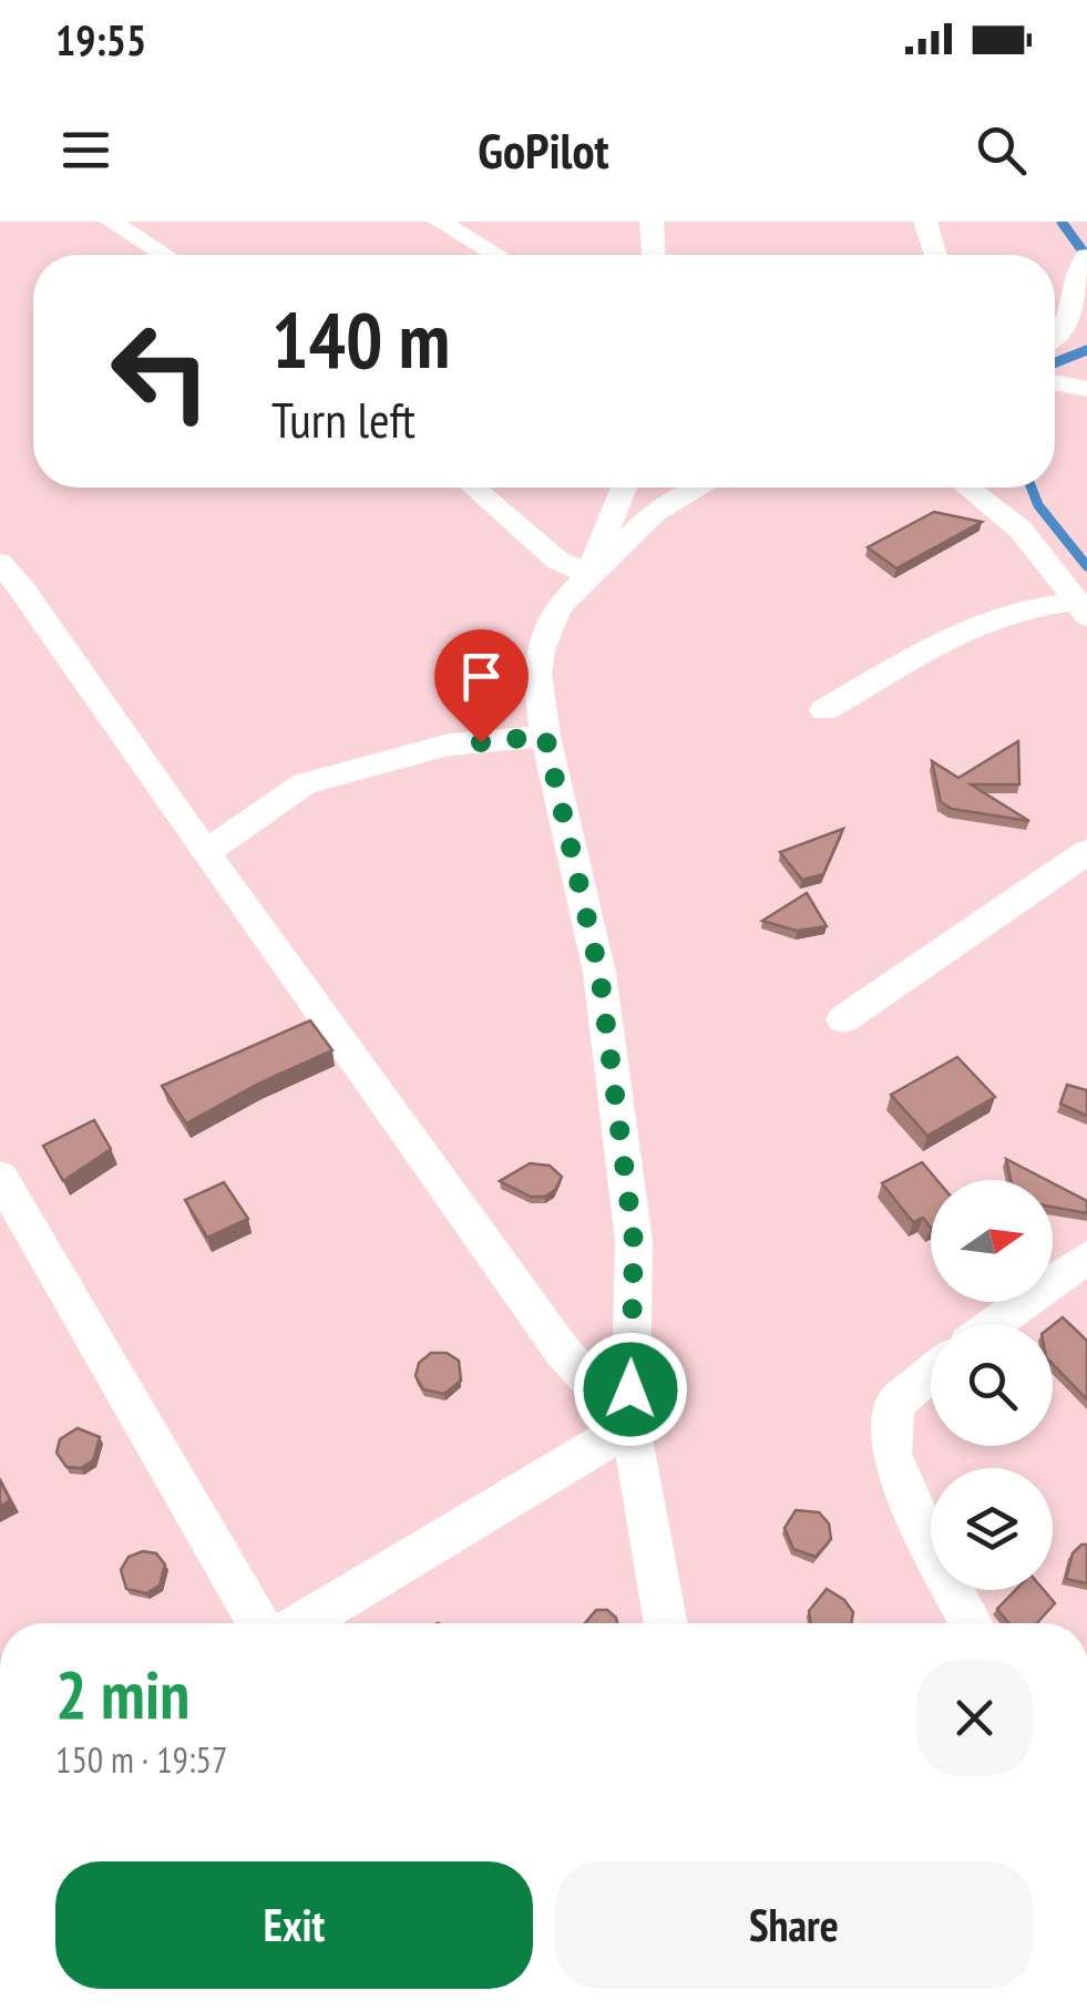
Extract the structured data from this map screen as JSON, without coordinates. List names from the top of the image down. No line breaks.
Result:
{"north":"right","page":{"status":"19:55","header":"GoPilot","turn":["140 m","Turn left"],"heading":["2 min","150 m · 19:57"],"buttons":["Exit","Share"]}}
